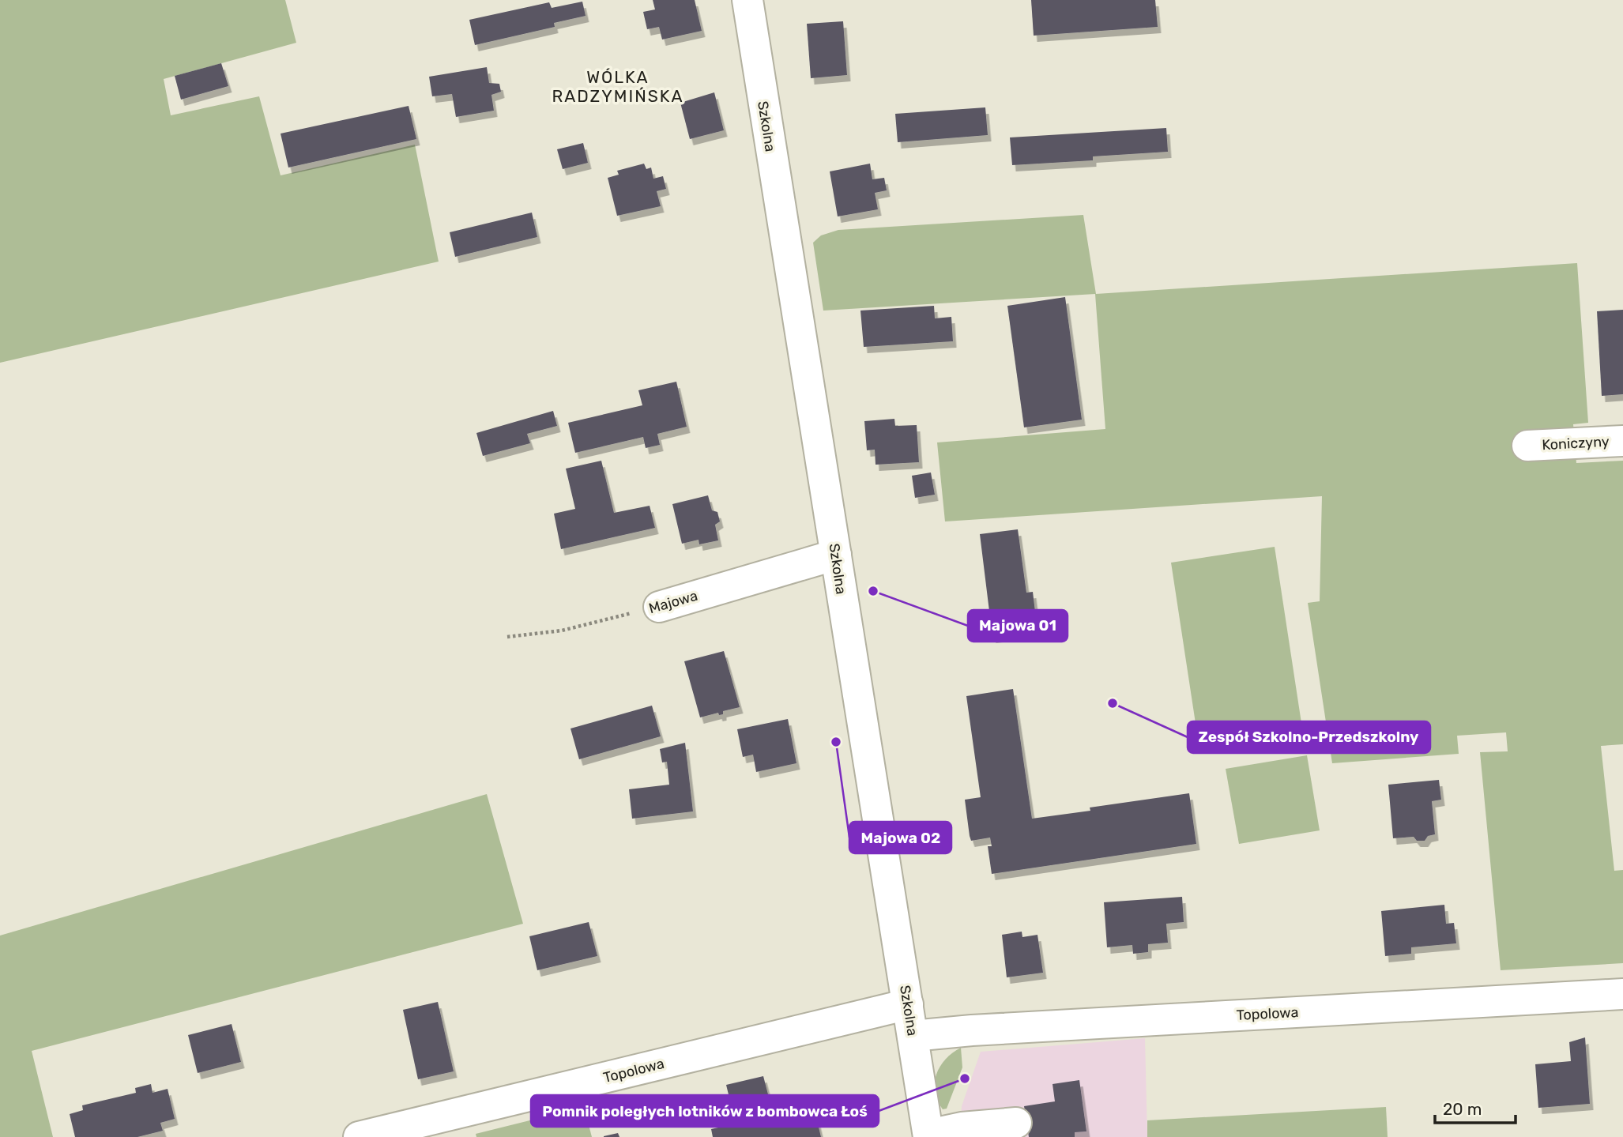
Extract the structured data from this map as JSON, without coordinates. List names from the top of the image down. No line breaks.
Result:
{"streets":{"street":["Szkolna","Koniczyny","Majowa","Topolowa"]},"crossings":[["Szkolna","Majowa"],["Szkolna","Topolowa"]],"districts":["WÓLKA RADZYMIŃSKA"],"places":["Majowa 01","Zespół Szkolno-Przedszkolny","Majowa 02","Pomnik poległych lotników z bombowca Łoś"],"scale_bar":"20 m"}
